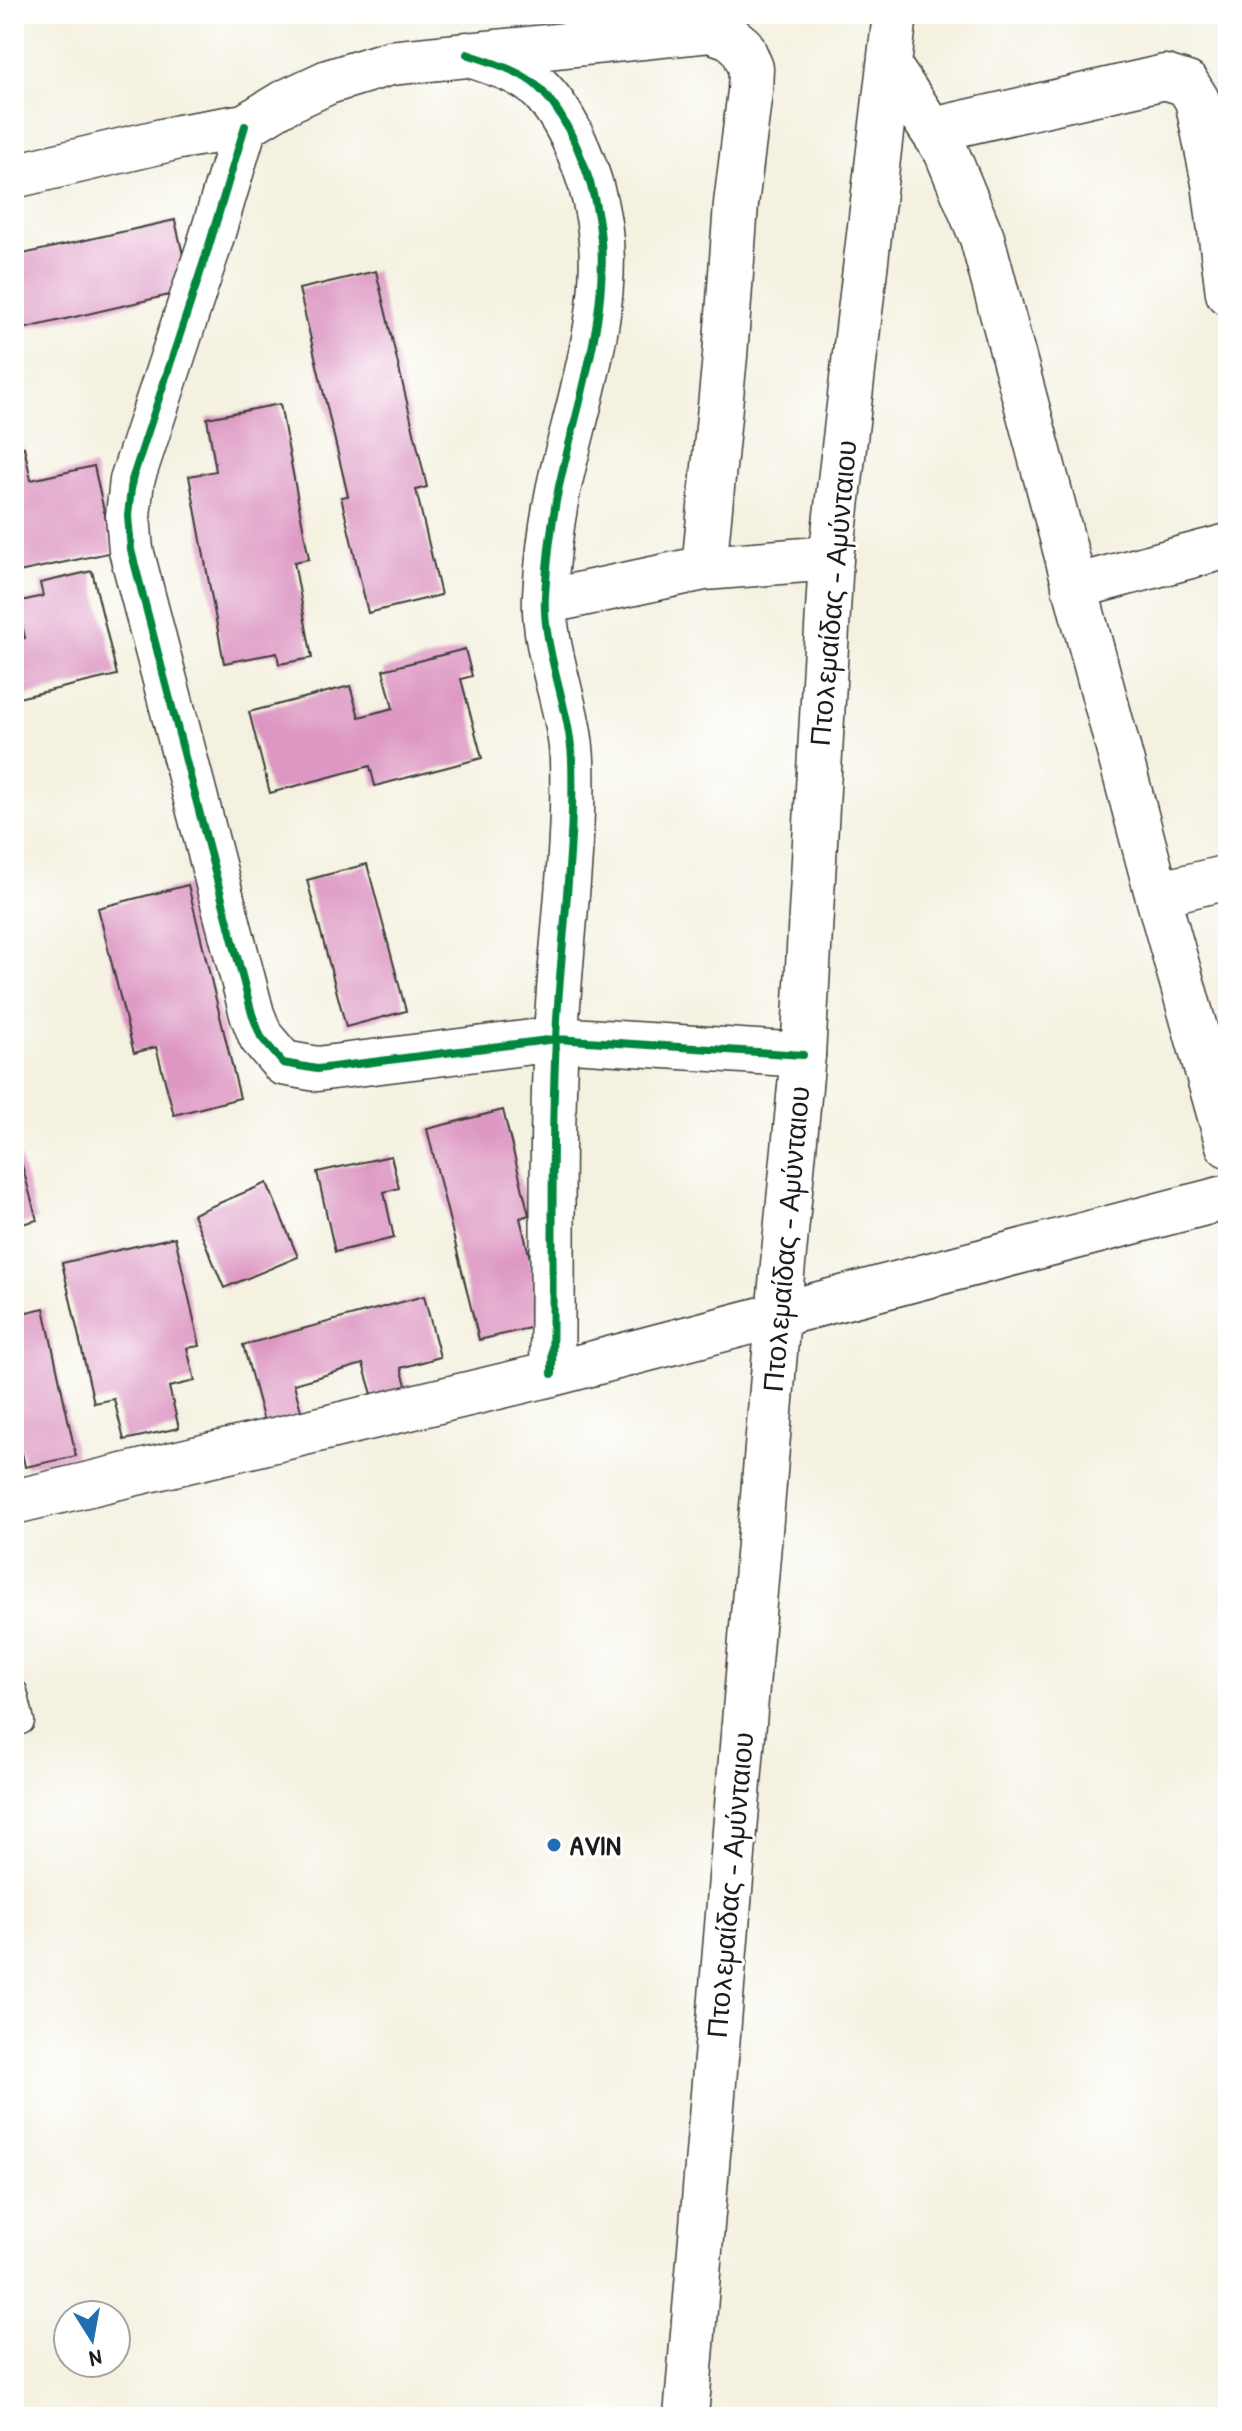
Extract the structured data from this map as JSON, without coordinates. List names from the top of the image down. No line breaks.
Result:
{"streets":{"street":["Πτολεμαίδας - Αμύνταιου"]},"places":["AVIN"],"north":"bottom"}
